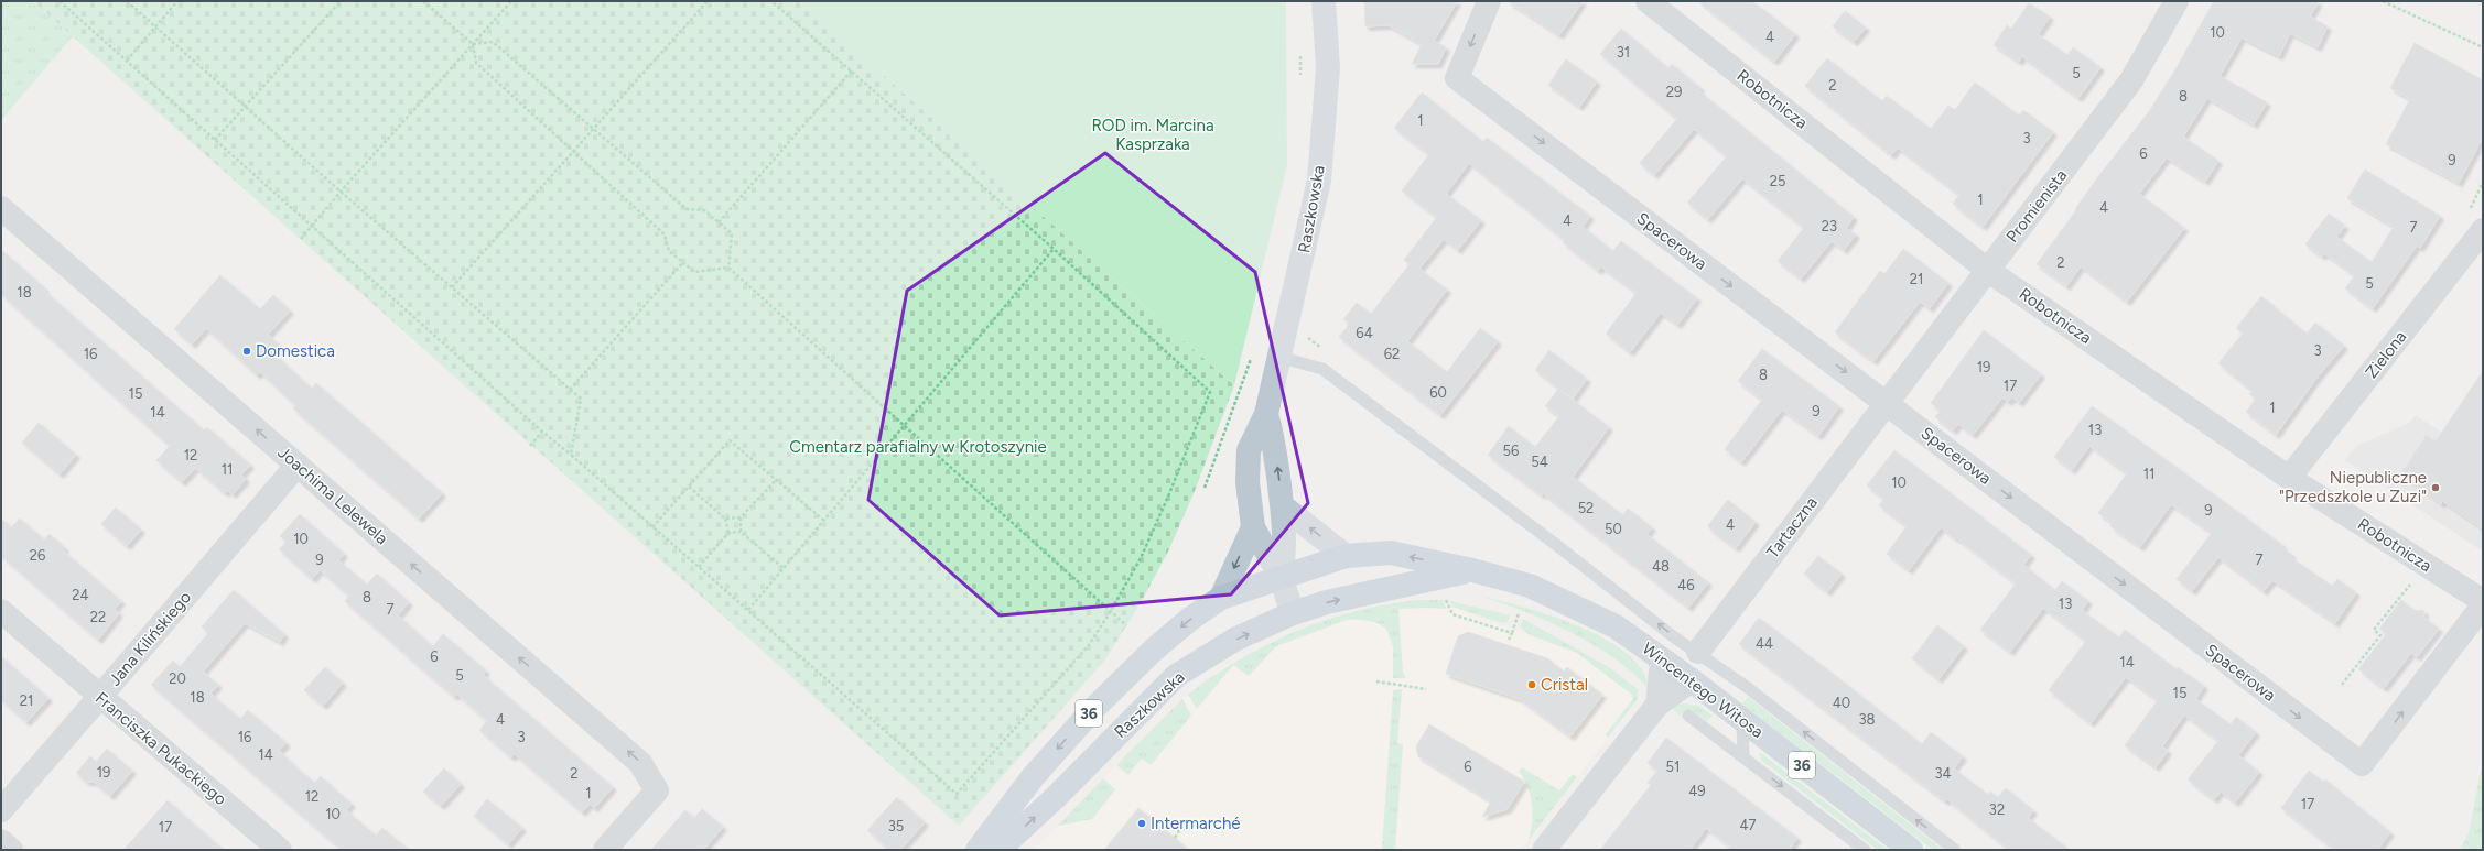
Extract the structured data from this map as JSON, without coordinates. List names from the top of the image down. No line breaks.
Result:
{"streets":{"main road":["Raszkowska","Wincentego Witosa","36"],"street":["Robotnicza","Promienista","Spacerowa","Zielona","Joachima Lelewela","Tartaczna","Jana Kilińskiego","Franciszka Pukackiego"]},"crossings":[["Robotnicza","Promienista"],["Robotnicza","Zielona"],["Promienista","Spacerowa"],["Promienista","Tartaczna"],["Raszkowska","Wincentego Witosa"],["Raszkowska","36"],["Spacerowa","Tartaczna"],["Joachima Lelewela","Jana Kilińskiego"],["Jana Kilińskiego","Franciszka Pukackiego"],["Wincentego Witosa","36"]],"one_way":["Raszkowska","Spacerowa","Joachima Lelewela"],"parks":["ROD im. Marcina Kasprzaka","Cmentarz parafialny w Krotoszynie"],"places":["Domestica","Niepubliczne \"Przedszkole u Zuzi\"","Cristal","Intermarché"],"house_numbers":["10","4","31","5","2","29","8","1","3","6","9","25","1","4","4","23","7","2","21","5","18","64","3","16","62","19","8","17","60","15","1","9","14","13","56","12","54","11","11","10","52","9","4","50","10","26","9","7","48","46","24","8","13","7","22","44","6","14","5","20","15","18","21","40","4","38","16","3","14","6","51","19","2","34","49","1","12","17","32","10","47","35","17"]}
